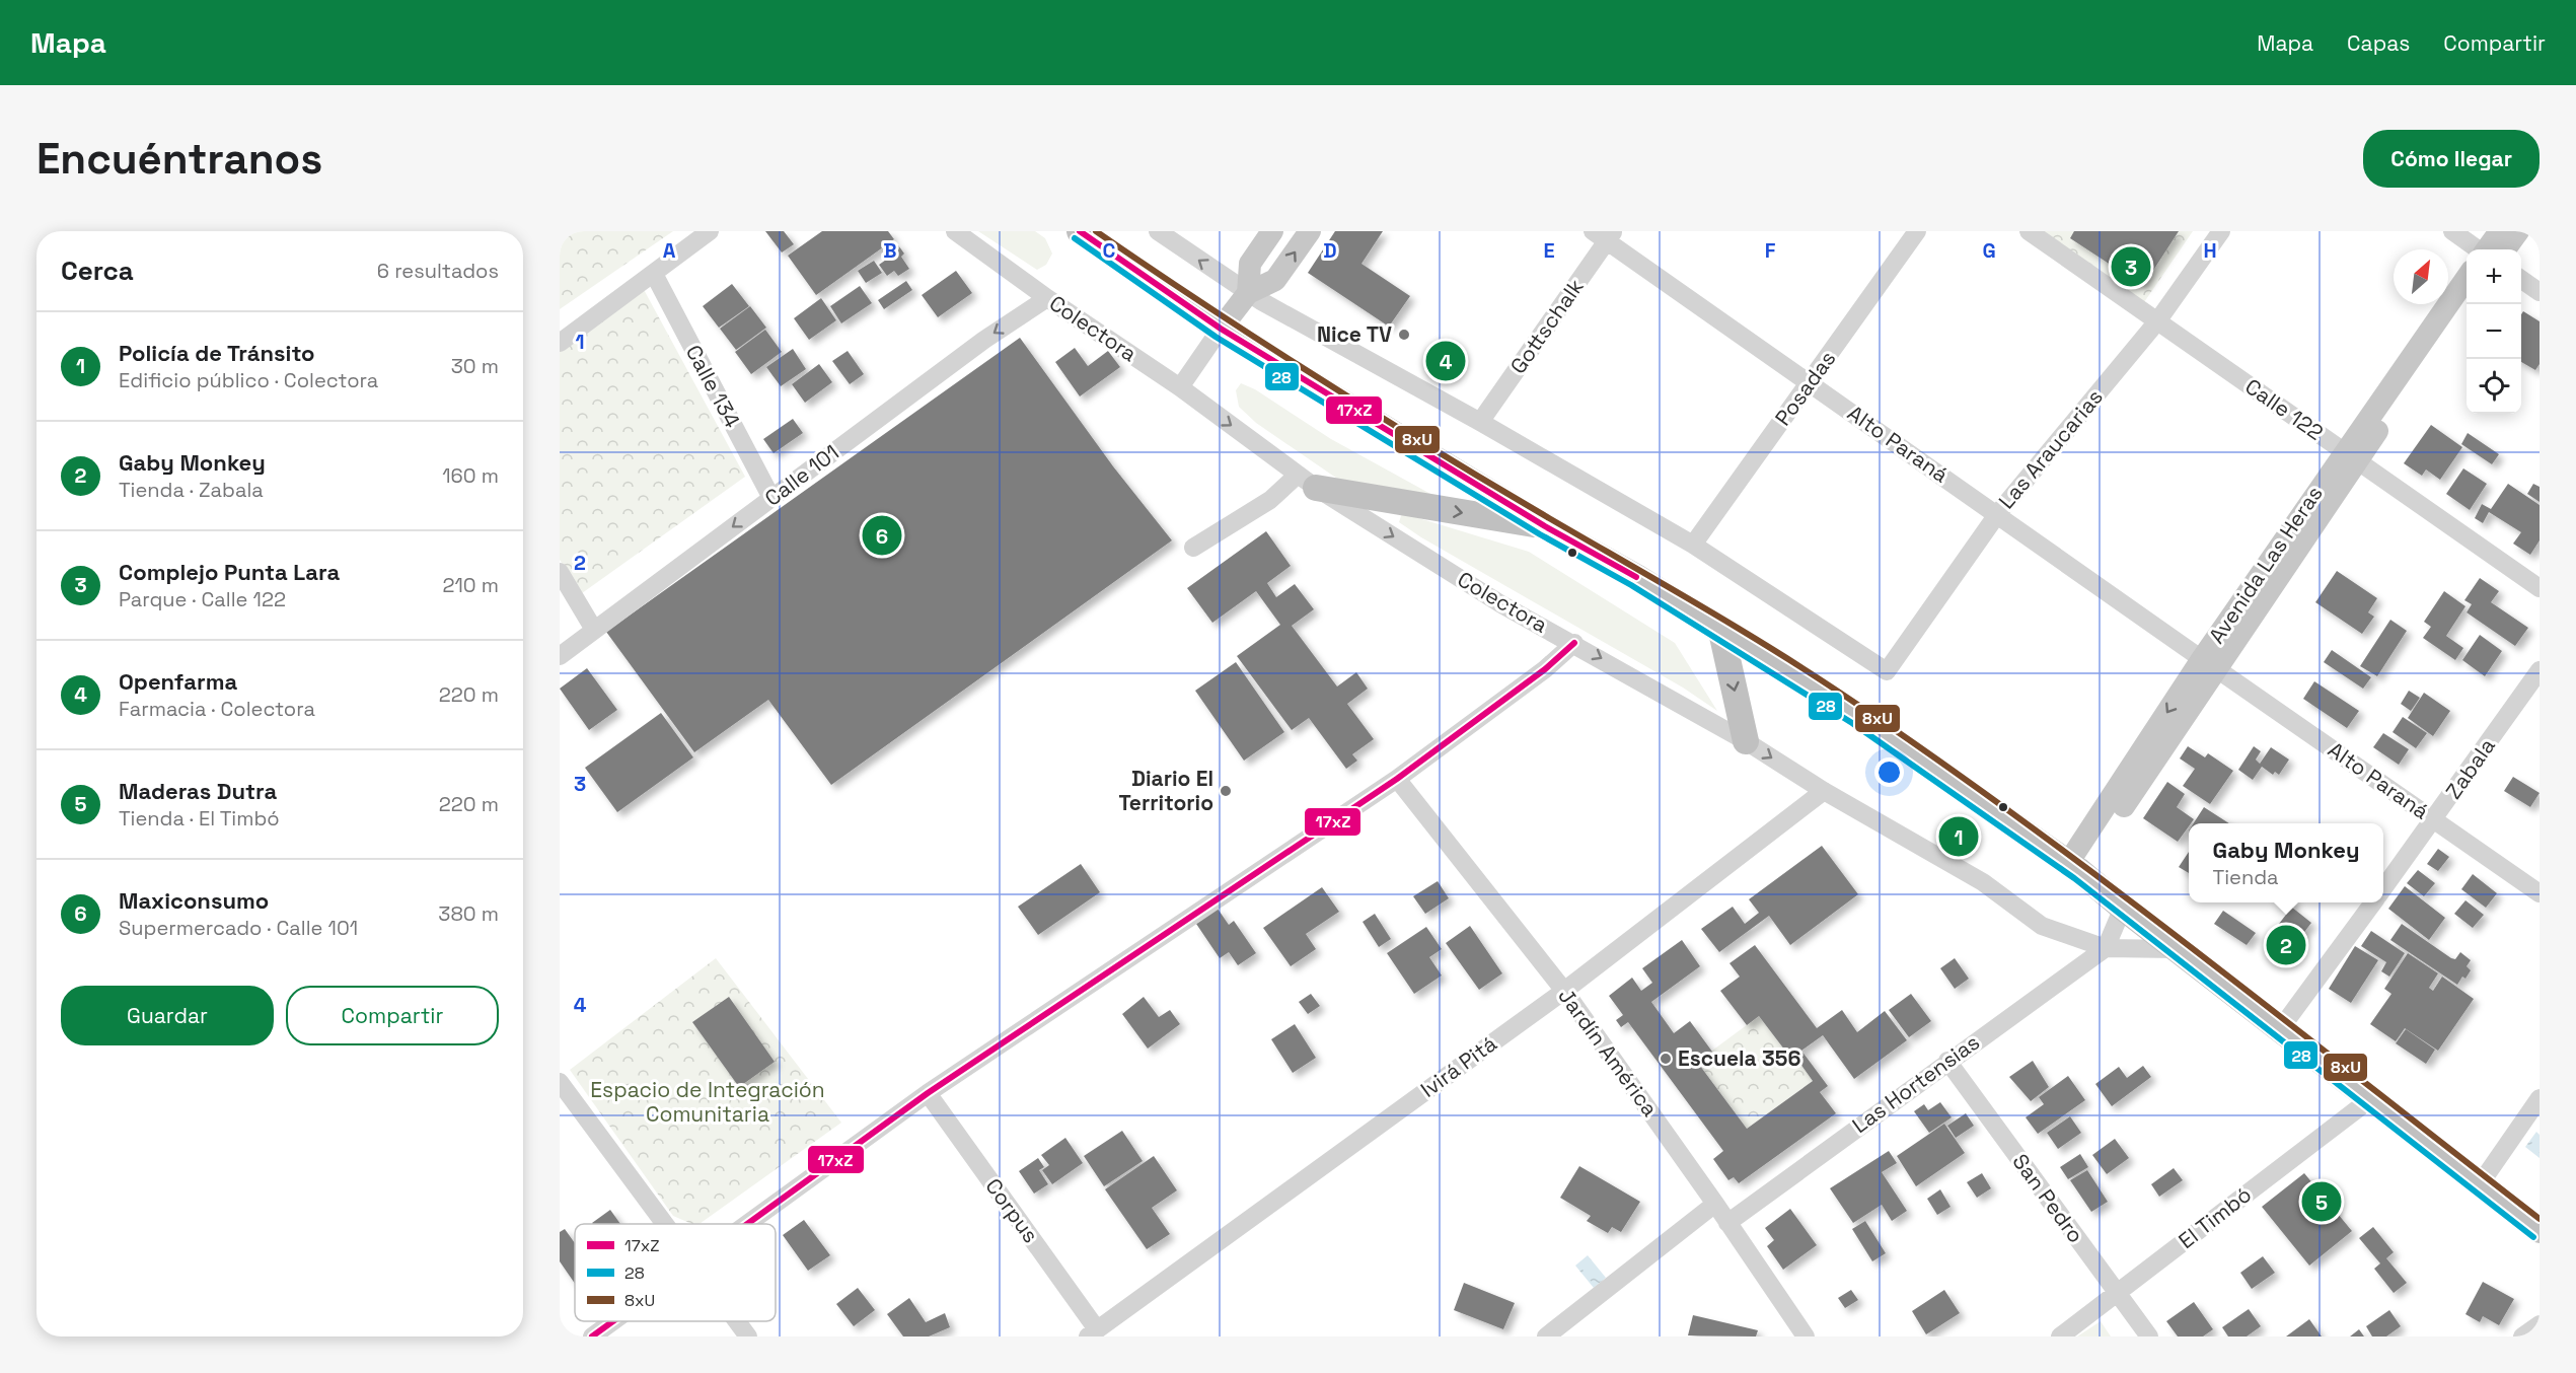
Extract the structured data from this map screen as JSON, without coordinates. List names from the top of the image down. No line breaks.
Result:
{"streets":{"main road":["Avenida Las Heras"],"street":["Gottschalk","Colectora","Calle 134","Posadas","Calle 122","Alto Paraná","Las Araucarias","Calle 101","Zabala","Jardín América","Ivirá Pitá","Las Hortensias","San Pedro","Corpus","El Timbó"]},"crossings":[["Gottschalk","Alto Paraná"],["Colectora","Calle 101"],["Colectora","Ivirá Pitá"],["Colectora","Las Hortensias"],["Calle 134","Calle 101"],["Posadas","Alto Paraná"],["Posadas","Las Araucarias"],["Calle 122","Las Araucarias"],["Calle 122","Avenida Las Heras"],["Alto Paraná","Las Araucarias"],["Alto Paraná","Avenida Las Heras"],["Alto Paraná","Zabala"],["Jardín América","Ivirá Pitá"],["Jardín América","Las Hortensias"],["Ivirá Pitá","Corpus"],["Las Hortensias","San Pedro"],["San Pedro","El Timbó"]],"one_way":["Calle 101"],"parks":["Espacio de Integración Comunitaria"],"places":["Nice TV","Diario El Territorio","Escuela 356"],"lines":["transit line 17xZ","transit line 8xU","transit line 28"],"legend":["17xZ","28","8xU"],"north":"top right","page":{"header":"Mapa","nav":["Mapa","Capas","Compartir"],"buttons":["Cómo llegar",["Guardar","Compartir"]],"title":"Encuéntranos","heading":["Cerca","6 resultados"],"pins":["3","4","6","1","2","5"],"map_buttons":["+","−"],"list":[{"mark":"1","name":"Policía de Tránsito","note":"Edificio público · Colectora","value":"30 m"},{"mark":"2","name":"Gaby Monkey","note":"Tienda · Zabala","value":"160 m"},{"mark":"3","name":"Complejo Punta Lara","note":"Parque · Calle 122","value":"210 m"},{"mark":"4","name":"Openfarma","note":"Farmacia · Colectora","value":"220 m"},{"mark":"5","name":"Maderas Dutra","note":"Tienda · El Timbó","value":"220 m"},{"mark":"6","name":"Maxiconsumo","note":"Supermercado · Calle 101","value":"380 m"}],"popup":["Gaby Monkey","Tienda"]},"grid":{"columns":["A","B","C","D","E","F","G","H"],"rows":["1","2","3","4"]}}
